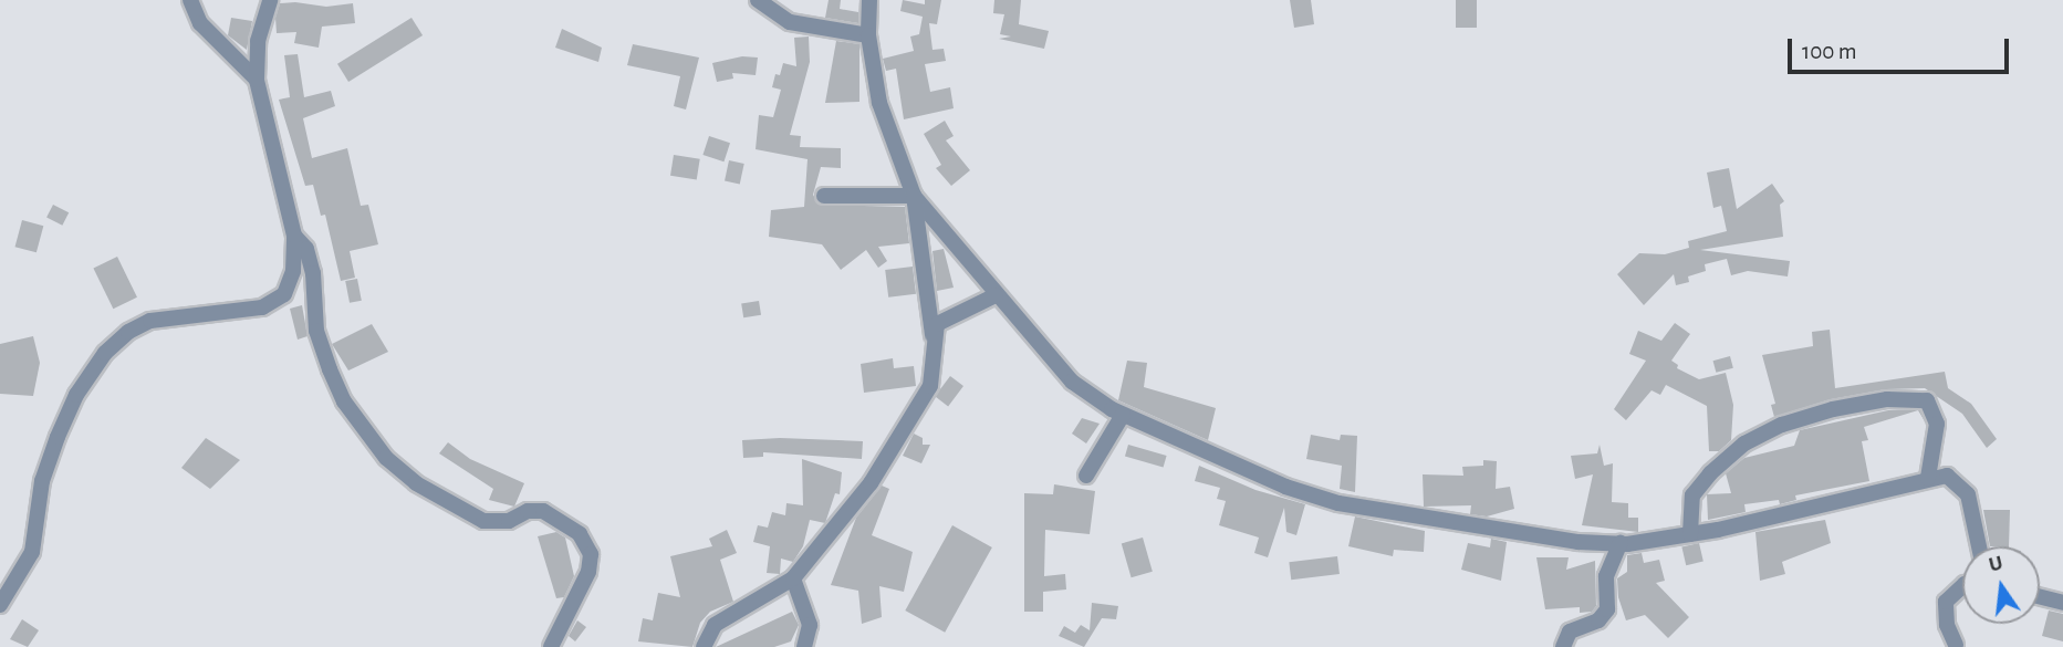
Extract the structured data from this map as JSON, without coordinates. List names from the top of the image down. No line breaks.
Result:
{"scale_bar":"100 m","north":"top"}
